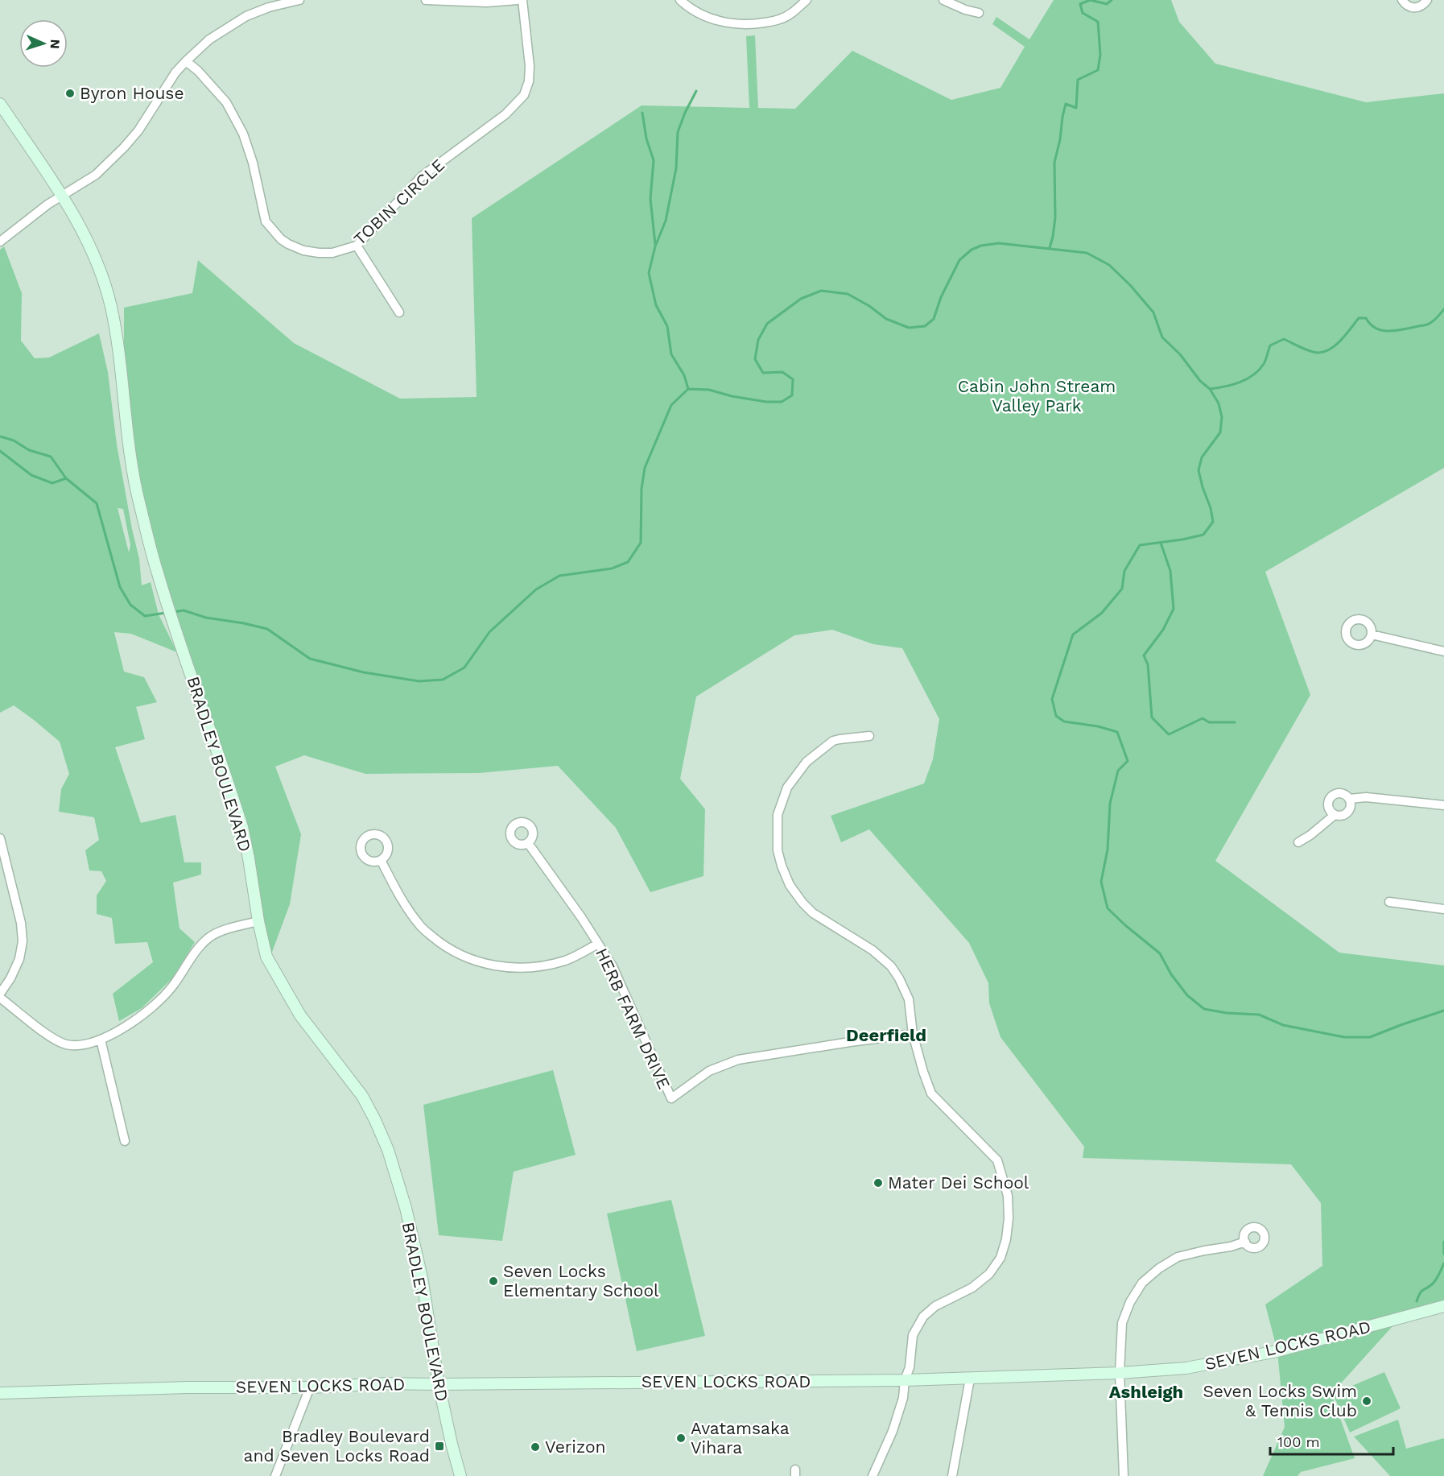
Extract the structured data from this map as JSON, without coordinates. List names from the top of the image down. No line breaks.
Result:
{"streets":{"main road":["BRADLEY BOULEVARD","SEVEN LOCKS ROAD"],"street":["TOBIN CIRCLE","HERB FARM DRIVE"]},"crossings":[["BRADLEY BOULEVARD","SEVEN LOCKS ROAD"]],"districts":["Deerfield","Ashleigh"],"parks":["Cabin John Stream Valley Park"],"places":{"other":["Byron House","Mater Dei School","Seven Locks Elementary School","Seven Locks Swim & Tennis Club","Avatamsaka Vihara","Verizon"],"transit":["Bradley Boulevard and Seven Locks Road"]},"scale_bar":"100 m","north":"right"}
